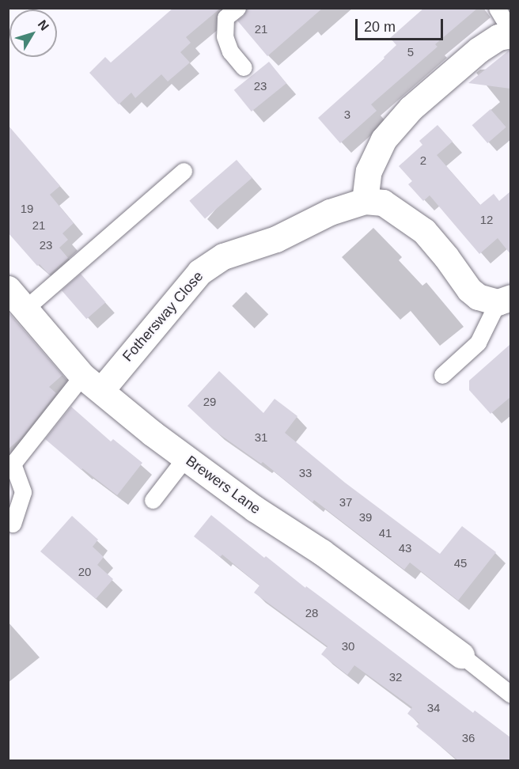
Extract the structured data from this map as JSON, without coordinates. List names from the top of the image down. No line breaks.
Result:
{"streets":{"street":["Fothersway Close","Brewers Lane"]},"crossings":[["Fothersway Close","Brewers Lane"]],"house_numbers":["21","5","23","3","2","19","12","21","23","29","31","33","37","39","41","43","45","20","28","30","32","34","36"],"scale_bar":"20 m","north":"top right"}
